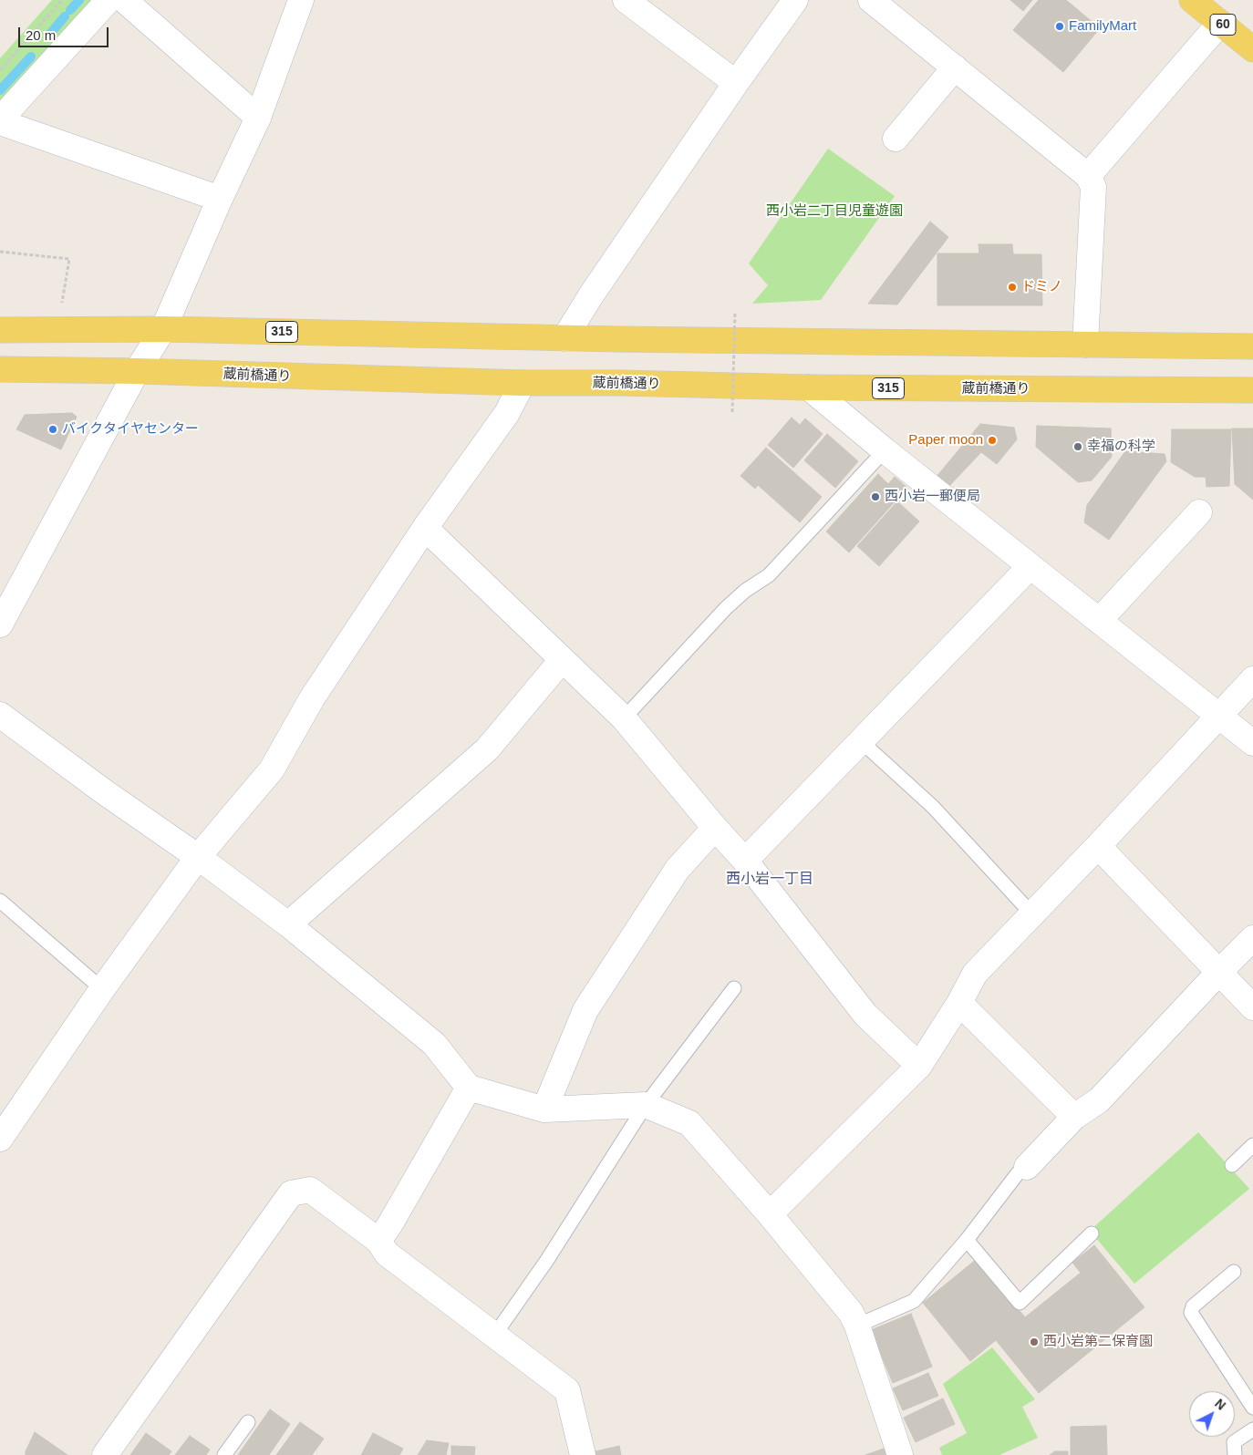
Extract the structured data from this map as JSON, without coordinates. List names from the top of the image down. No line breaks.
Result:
{"streets":{"main road":["60","315","蔵前橋通り"]},"districts":["西小岩一丁目"],"parks":["西小岩二丁目児童遊園"],"places":["FamilyMart","ドミノ","バイクタイヤセンター","Paper moon","幸福の科学","西小岩一郵便局","西小岩第二保育園"],"scale_bar":"20 m","north":"top right"}
